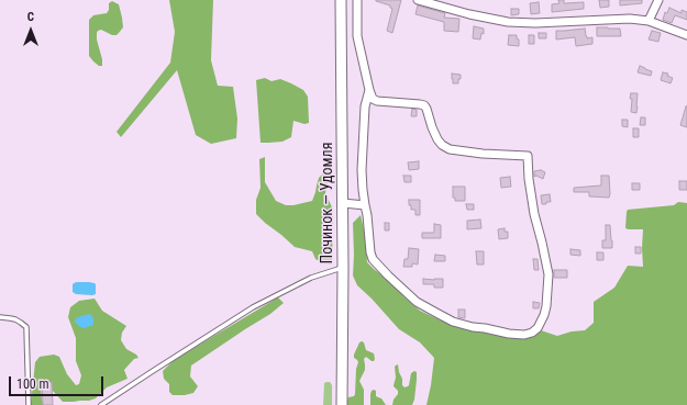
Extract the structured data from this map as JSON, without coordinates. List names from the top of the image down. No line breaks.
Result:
{"streets":{"main road":["Починок — Удомля"]},"scale_bar":"100 m","north":"top"}
